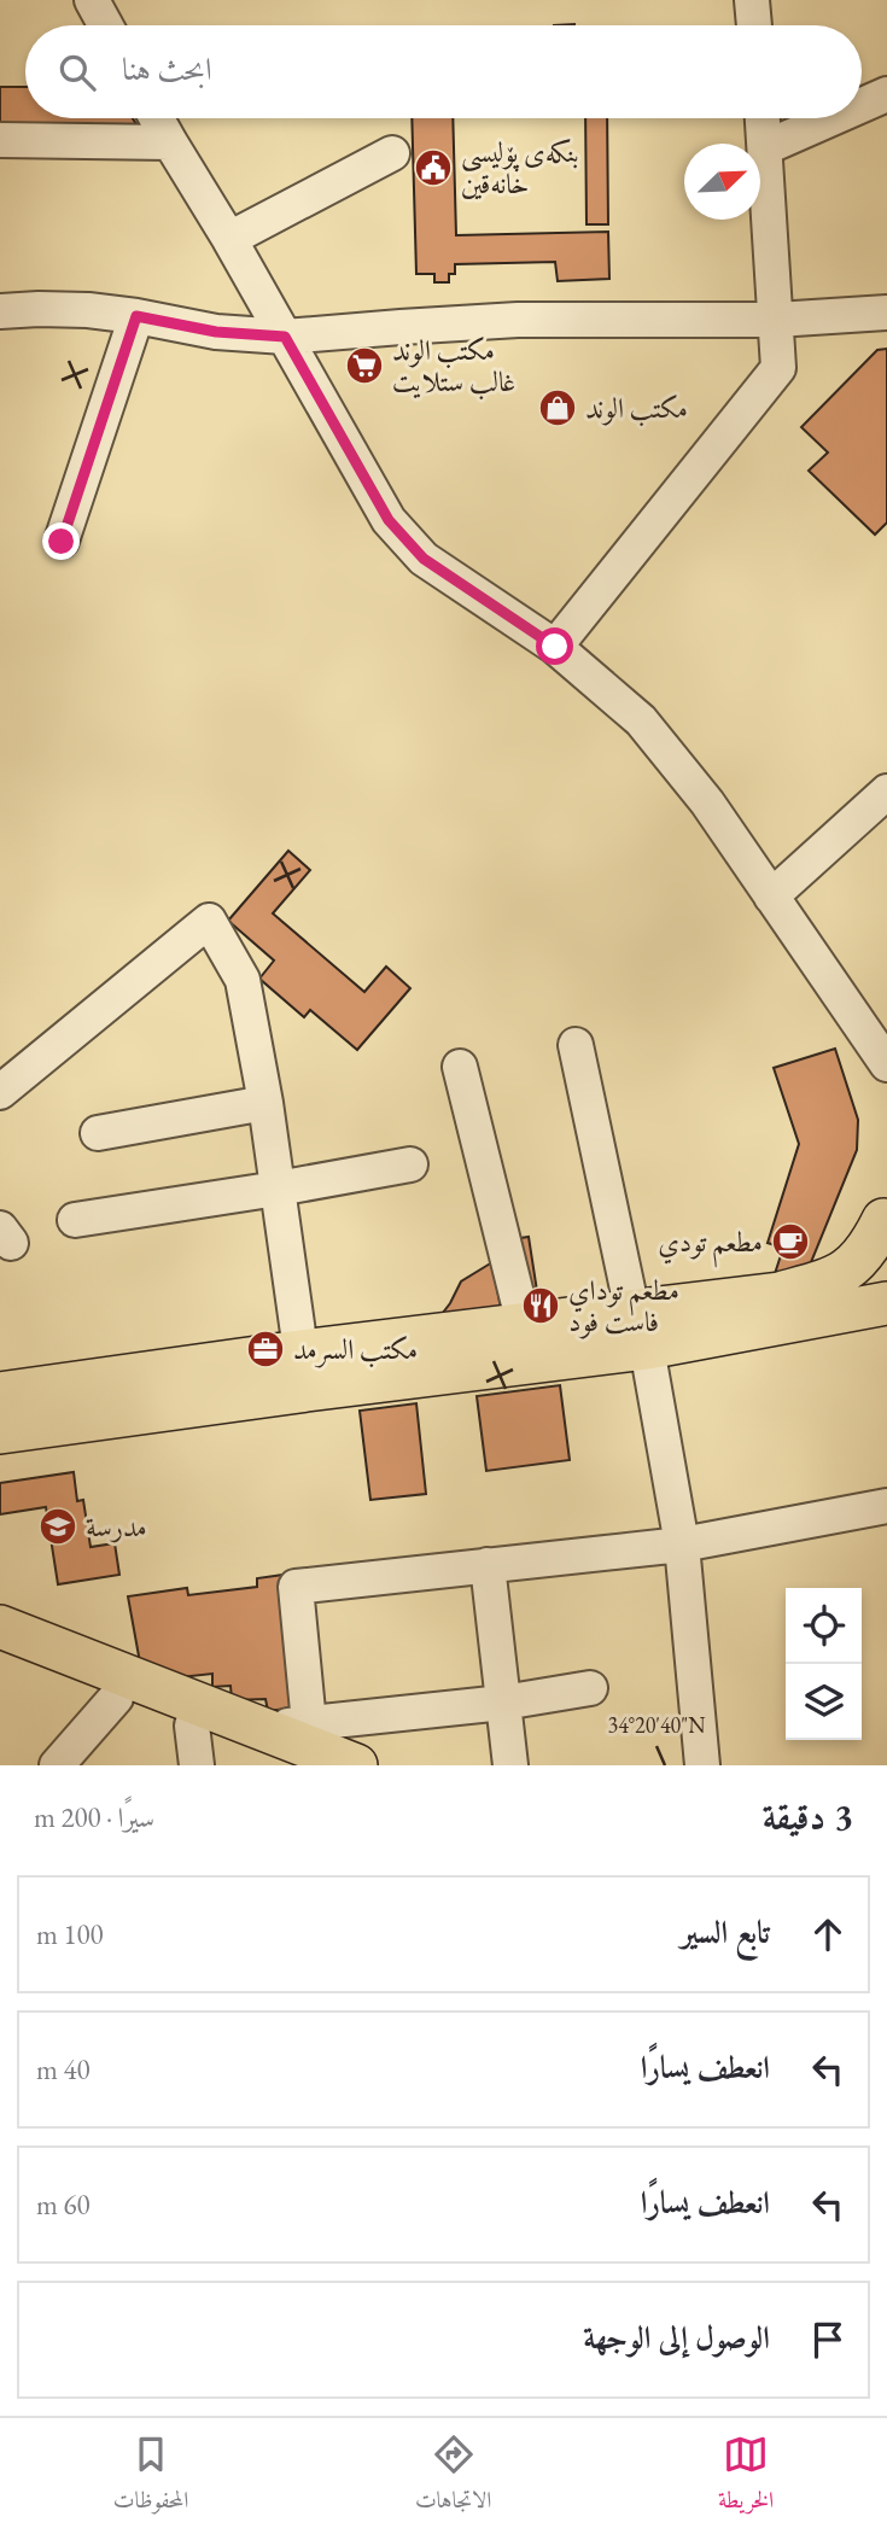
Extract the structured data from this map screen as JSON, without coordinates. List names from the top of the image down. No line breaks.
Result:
{"places":{"public building":["بنکەی پۆلیسی خانەقین"],"supermarket":["مكتب الوند غالب ستلايت"],"shop":["مكتب الوند"],"cafe":["مطعم تودي"],"restaurant":["مطعم توداي فاست فود"],"office":["مكتب السرمد"],"school or university":["مدرسة"]},"north":"top right","page":{"search":"ابحث هنا","heading":["3 دقيقة","سيرًا · 200 m"],"list":[["تابع السير","100 m"],["انعطف يسارًا","40 m"],["انعطف يسارًا","60 m"],"الوصول إلى الوجهة"],"nav":["الخريطة","الاتجاهات","المحفوظات"]},"coordinates":["34°20'40\"N"]}
